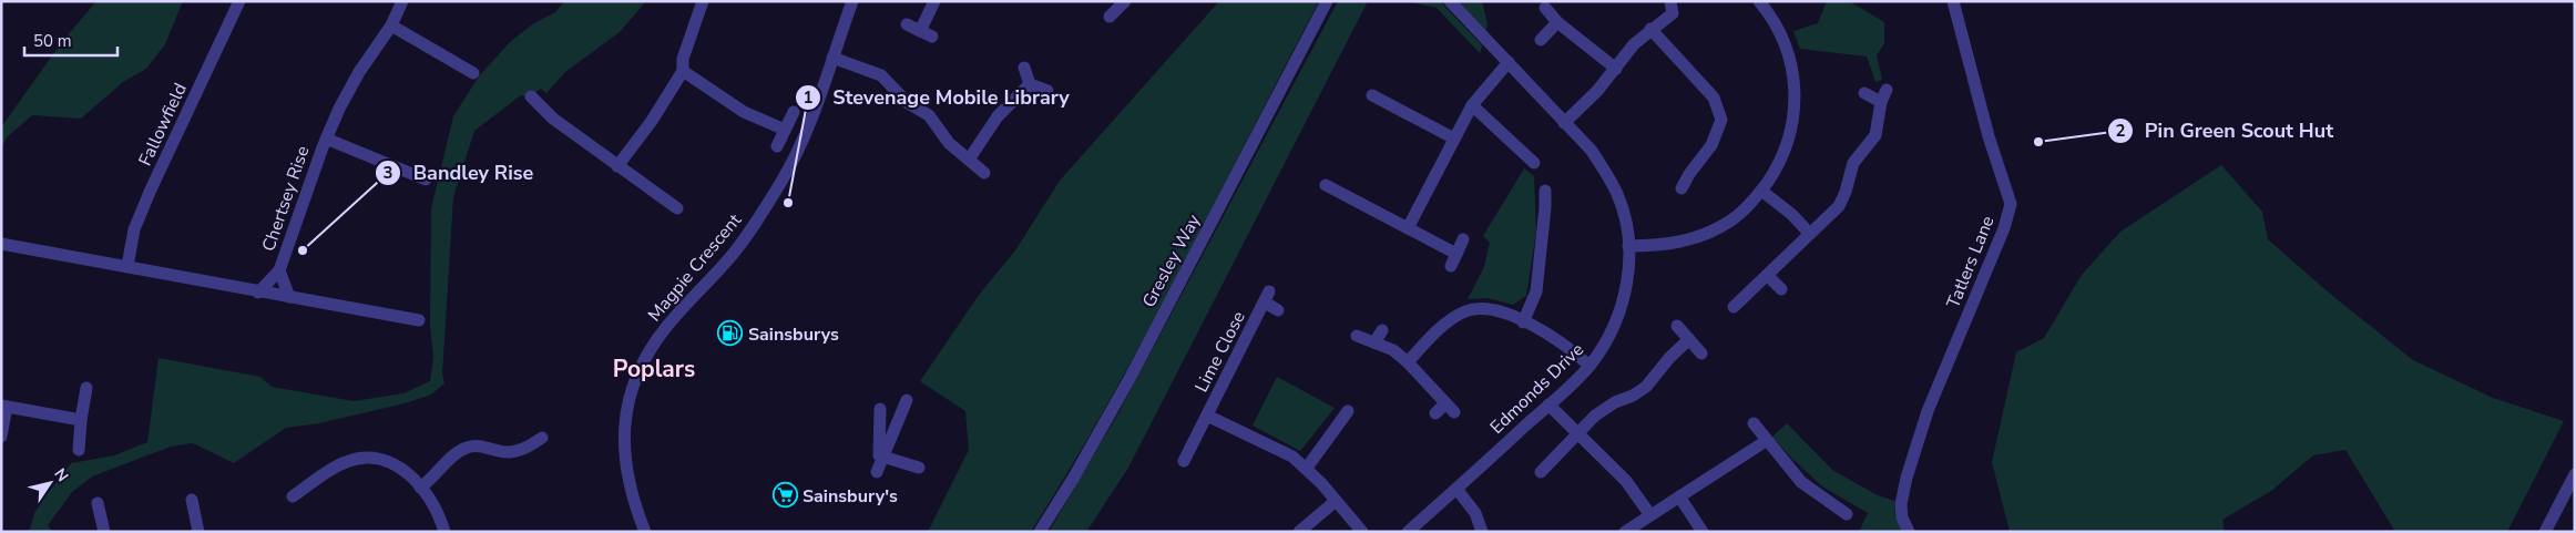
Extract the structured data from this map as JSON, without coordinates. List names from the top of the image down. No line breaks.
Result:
{"streets":{"street":["Fallowfield","Chertsey Rise","Gresley Way","Tatlers Lane","Magpie Crescent","Lime Close","Edmonds Drive"]},"districts":["Poplars"],"places":{"other":["Pin Green Scout Hut","Stevenage Mobile Library","Bandley Rise"],"fuel station":["Sainsburys"],"supermarket":["Sainsbury's"]},"scale_bar":"50 m","north":"top right"}
